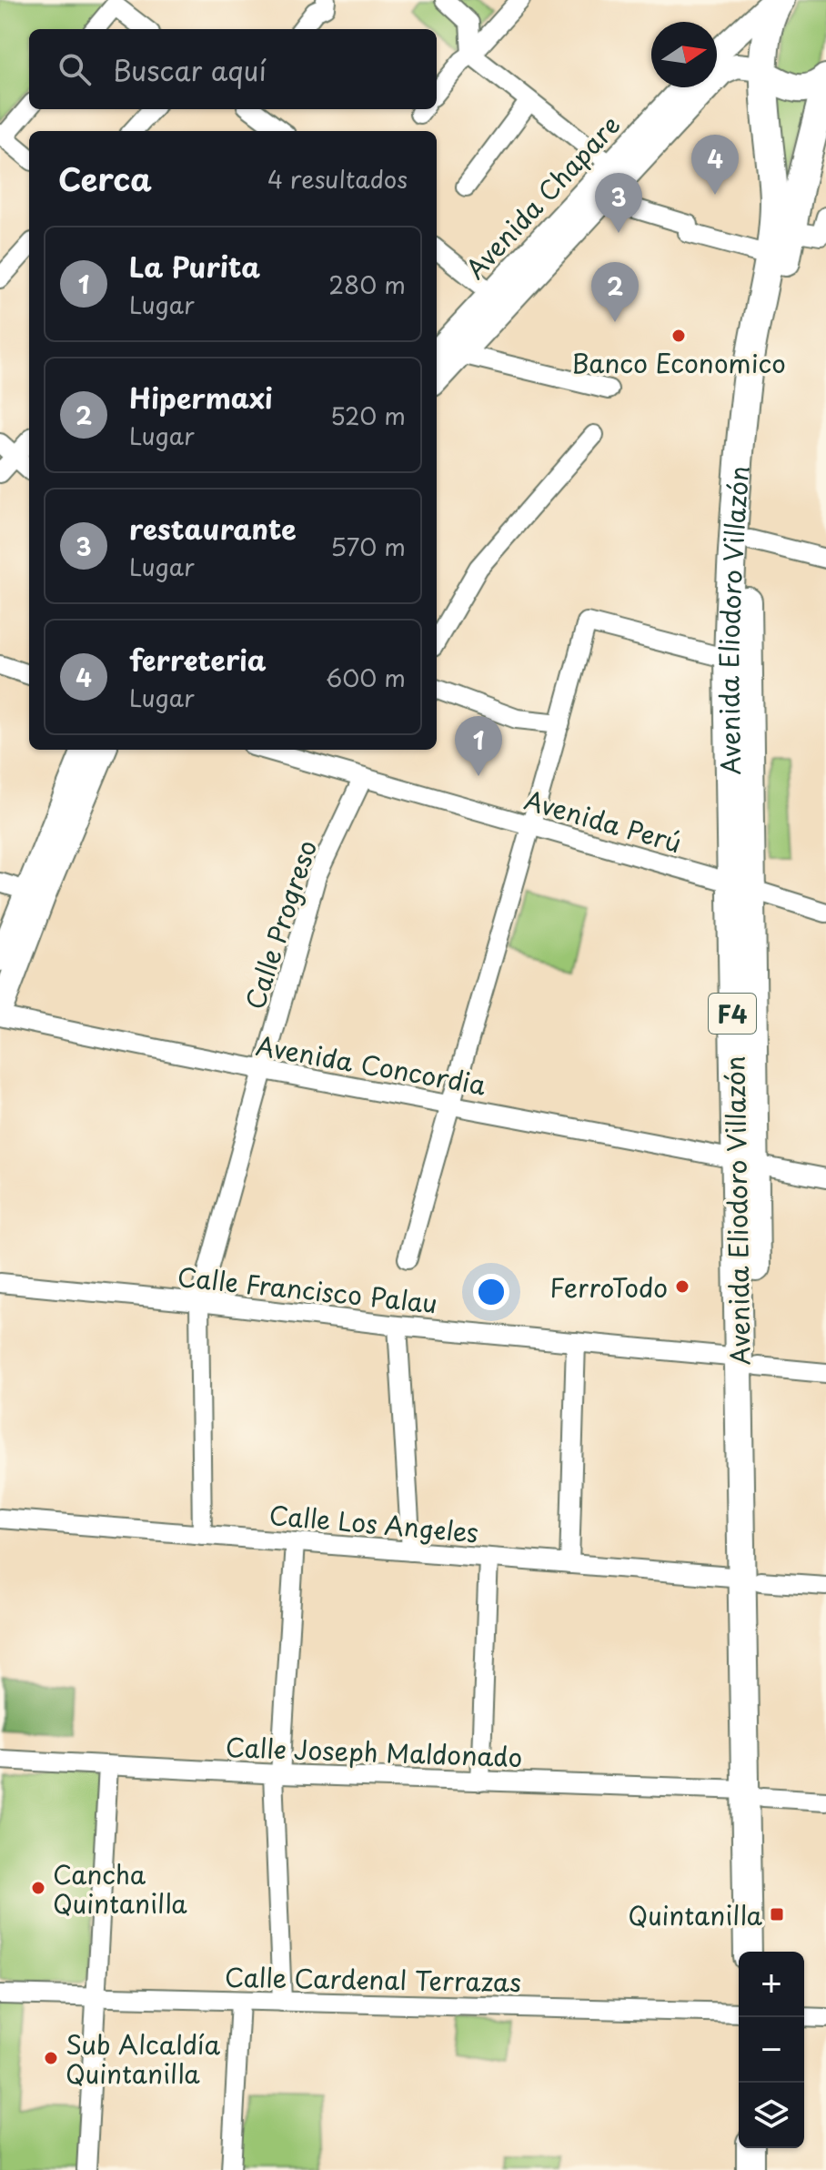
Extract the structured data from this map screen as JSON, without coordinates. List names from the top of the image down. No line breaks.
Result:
{"streets":{"highway":["Avenida Eliodoro Villazón","F4"],"main road":["Avenida Chapare"],"street":["Avenida Perú","Calle Progreso","Avenida Concordia","Calle Francisco Palau","Calle Los Angeles","Calle Joseph Maldonado","Calle Cardenal Terrazas"]},"crossings":[["Avenida Eliodoro Villazón","Avenida Perú"],["Avenida Eliodoro Villazón","F4"],["Avenida Eliodoro Villazón","Avenida Concordia"],["Avenida Eliodoro Villazón","Calle Francisco Palau"],["Avenida Eliodoro Villazón","Calle Los Angeles"],["Avenida Eliodoro Villazón","Calle Joseph Maldonado"],["Avenida Perú","Calle Progreso"],["Calle Progreso","Avenida Concordia"],["Calle Progreso","Calle Francisco Palau"],["Calle Progreso","Calle Los Angeles"]],"places":{"other":["Banco Economico","FerroTodo","Cancha Quintanilla","Sub Alcaldía Quintanilla"],"transit":["Quintanilla"]},"north":"right","page":{"search":"Buscar aquí","heading":["Cerca","4 resultados"],"pins":["4","3","2","1"],"list":[{"mark":"1","name":"La Purita","note":"Lugar","value":"280 m"},{"mark":"2","name":"Hipermaxi","note":"Lugar","value":"520 m"},{"mark":"3","name":"restaurante","note":"Lugar","value":"570 m"},{"mark":"4","name":"ferreteria","note":"Lugar","value":"600 m"}],"map_buttons":["+","−"]}}
